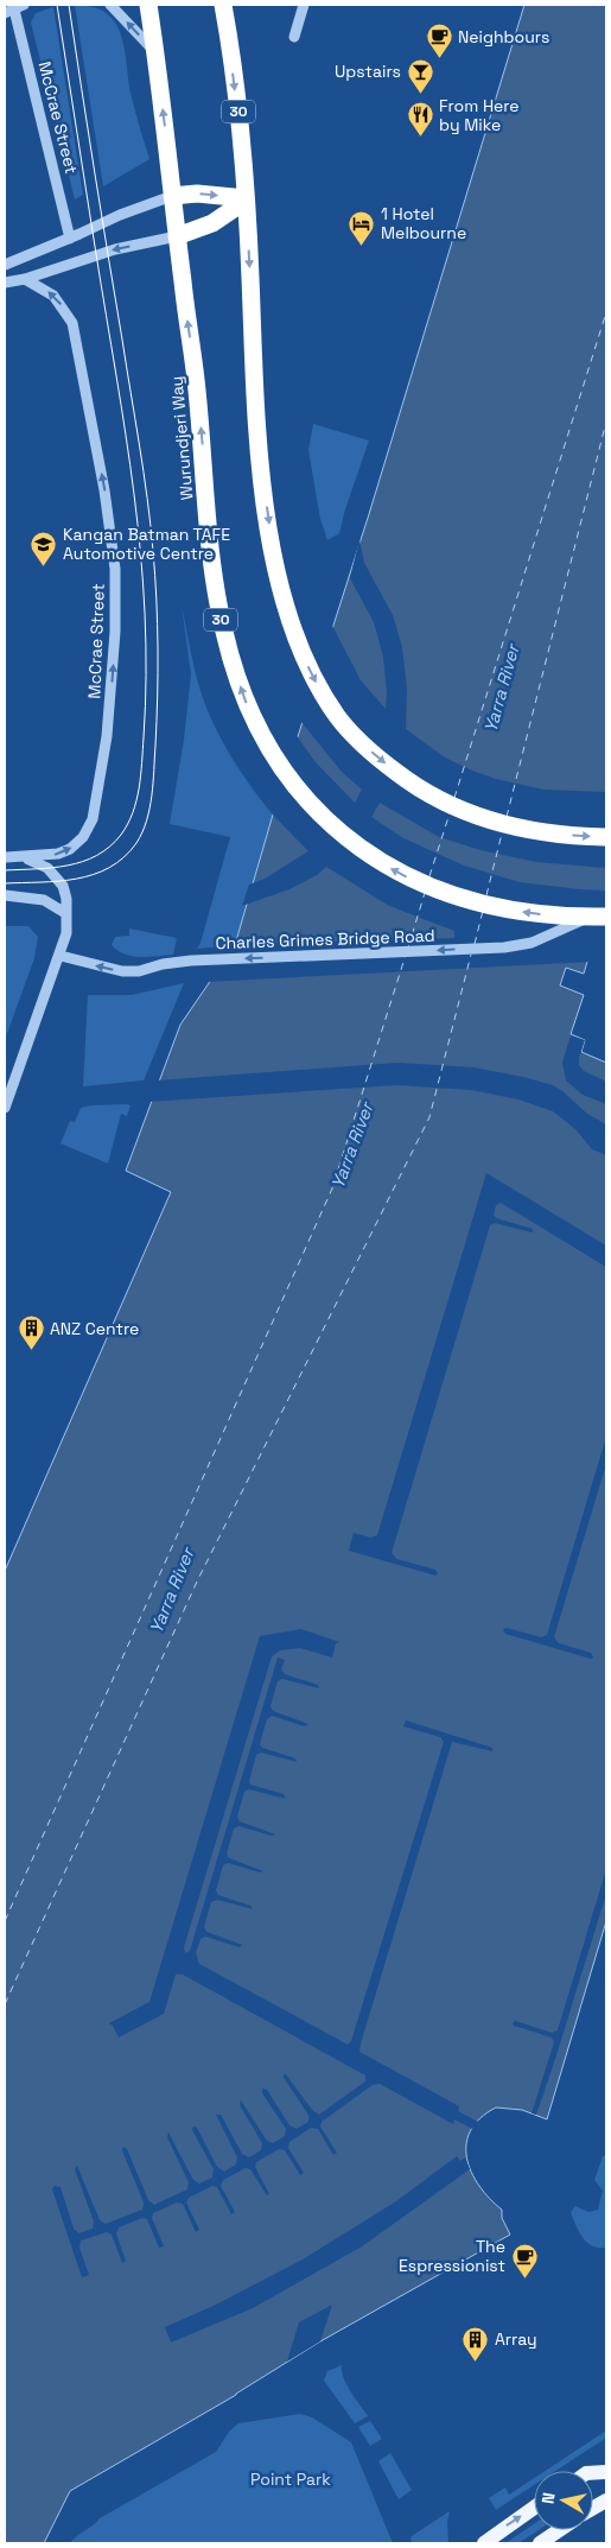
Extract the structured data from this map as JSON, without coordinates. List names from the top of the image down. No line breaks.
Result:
{"streets":{"highway":["30","Wurundjeri Way"],"street":["McCrae Street","Charles Grimes Bridge Road"]},"crossings":[["Wurundjeri Way","Charles Grimes Bridge Road"]],"one_way":["McCrae Street","Wurundjeri Way","Charles Grimes Bridge Road"],"water":["Yarra River"],"parks":["Point Park"],"places":{"cafe":["Neighbours","The Espressionist"],"bar":["Upstairs"],"restaurant":["From Here by Mike"],"hotel":["1 Hotel Melbourne"],"school or university":["Kangan Batman TAFE Automotive Centre"],"building":["ANZ Centre","Array"]},"north":"left"}
